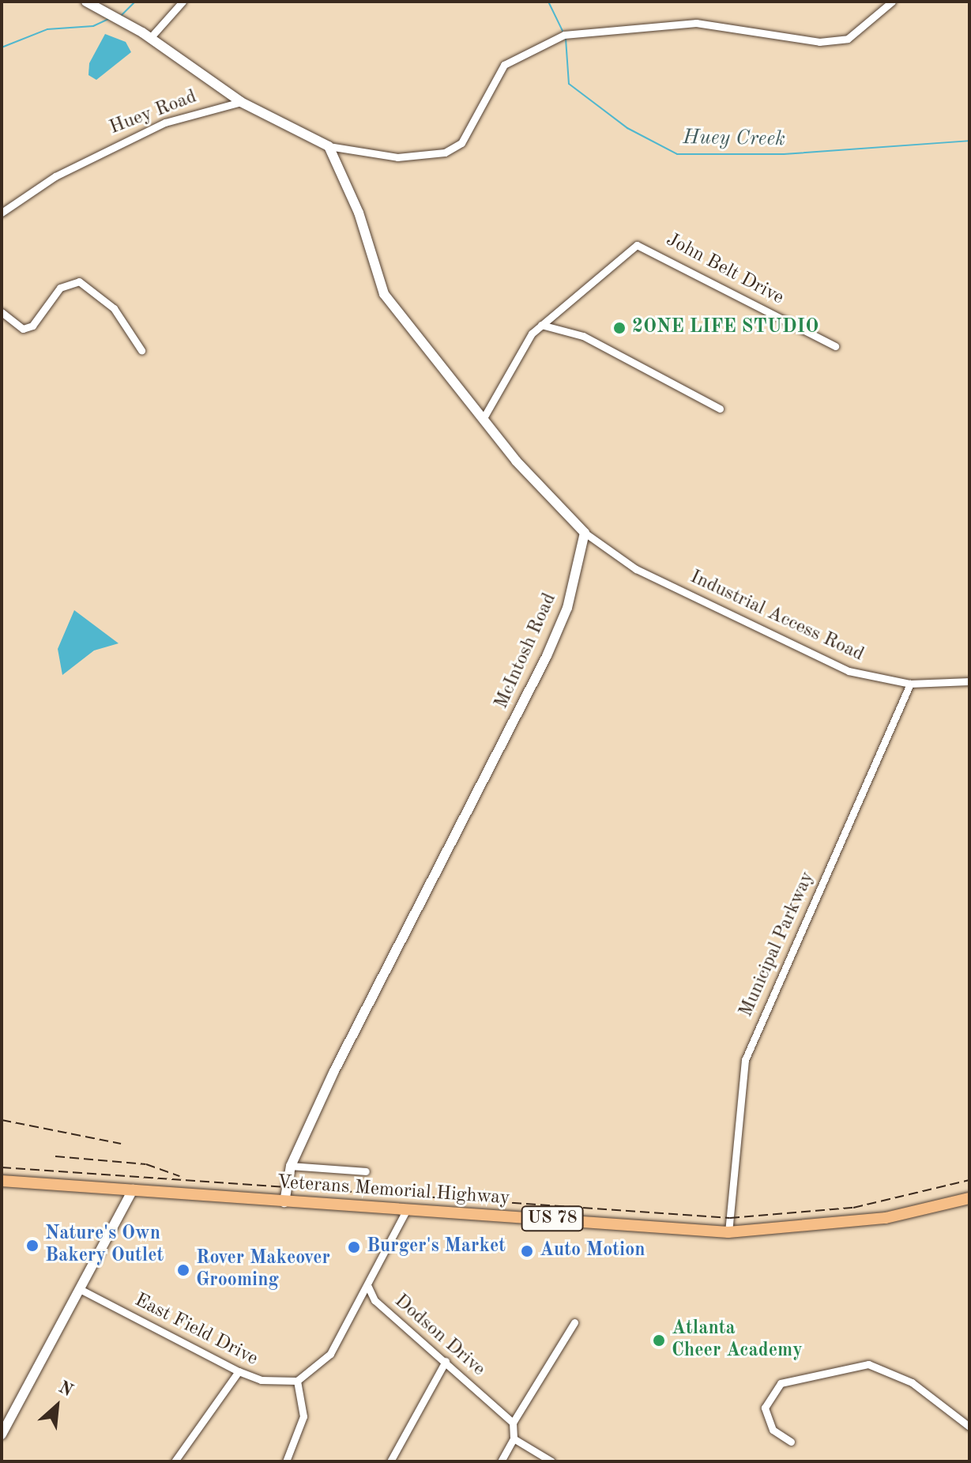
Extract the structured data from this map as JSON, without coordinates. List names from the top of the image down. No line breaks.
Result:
{"streets":{"main road":["Veterans Memorial Highway","US 78"],"street":["Huey Road","John Belt Drive","Industrial Access Road","McIntosh Road","Municipal Parkway","East Field Drive","Dodson Drive"]},"crossings":[["Industrial Access Road","McIntosh Road"],["Industrial Access Road","Municipal Parkway"],["McIntosh Road","Veterans Memorial Highway"],["Municipal Parkway","Veterans Memorial Highway"]],"water":["Huey Creek"],"places":["2ONE LIFE STUDIO","Nature's Own Bakery Outlet","Burger's Market","Auto Motion","Rover Makeover Grooming","Atlanta Cheer Academy"],"north":"top right"}
